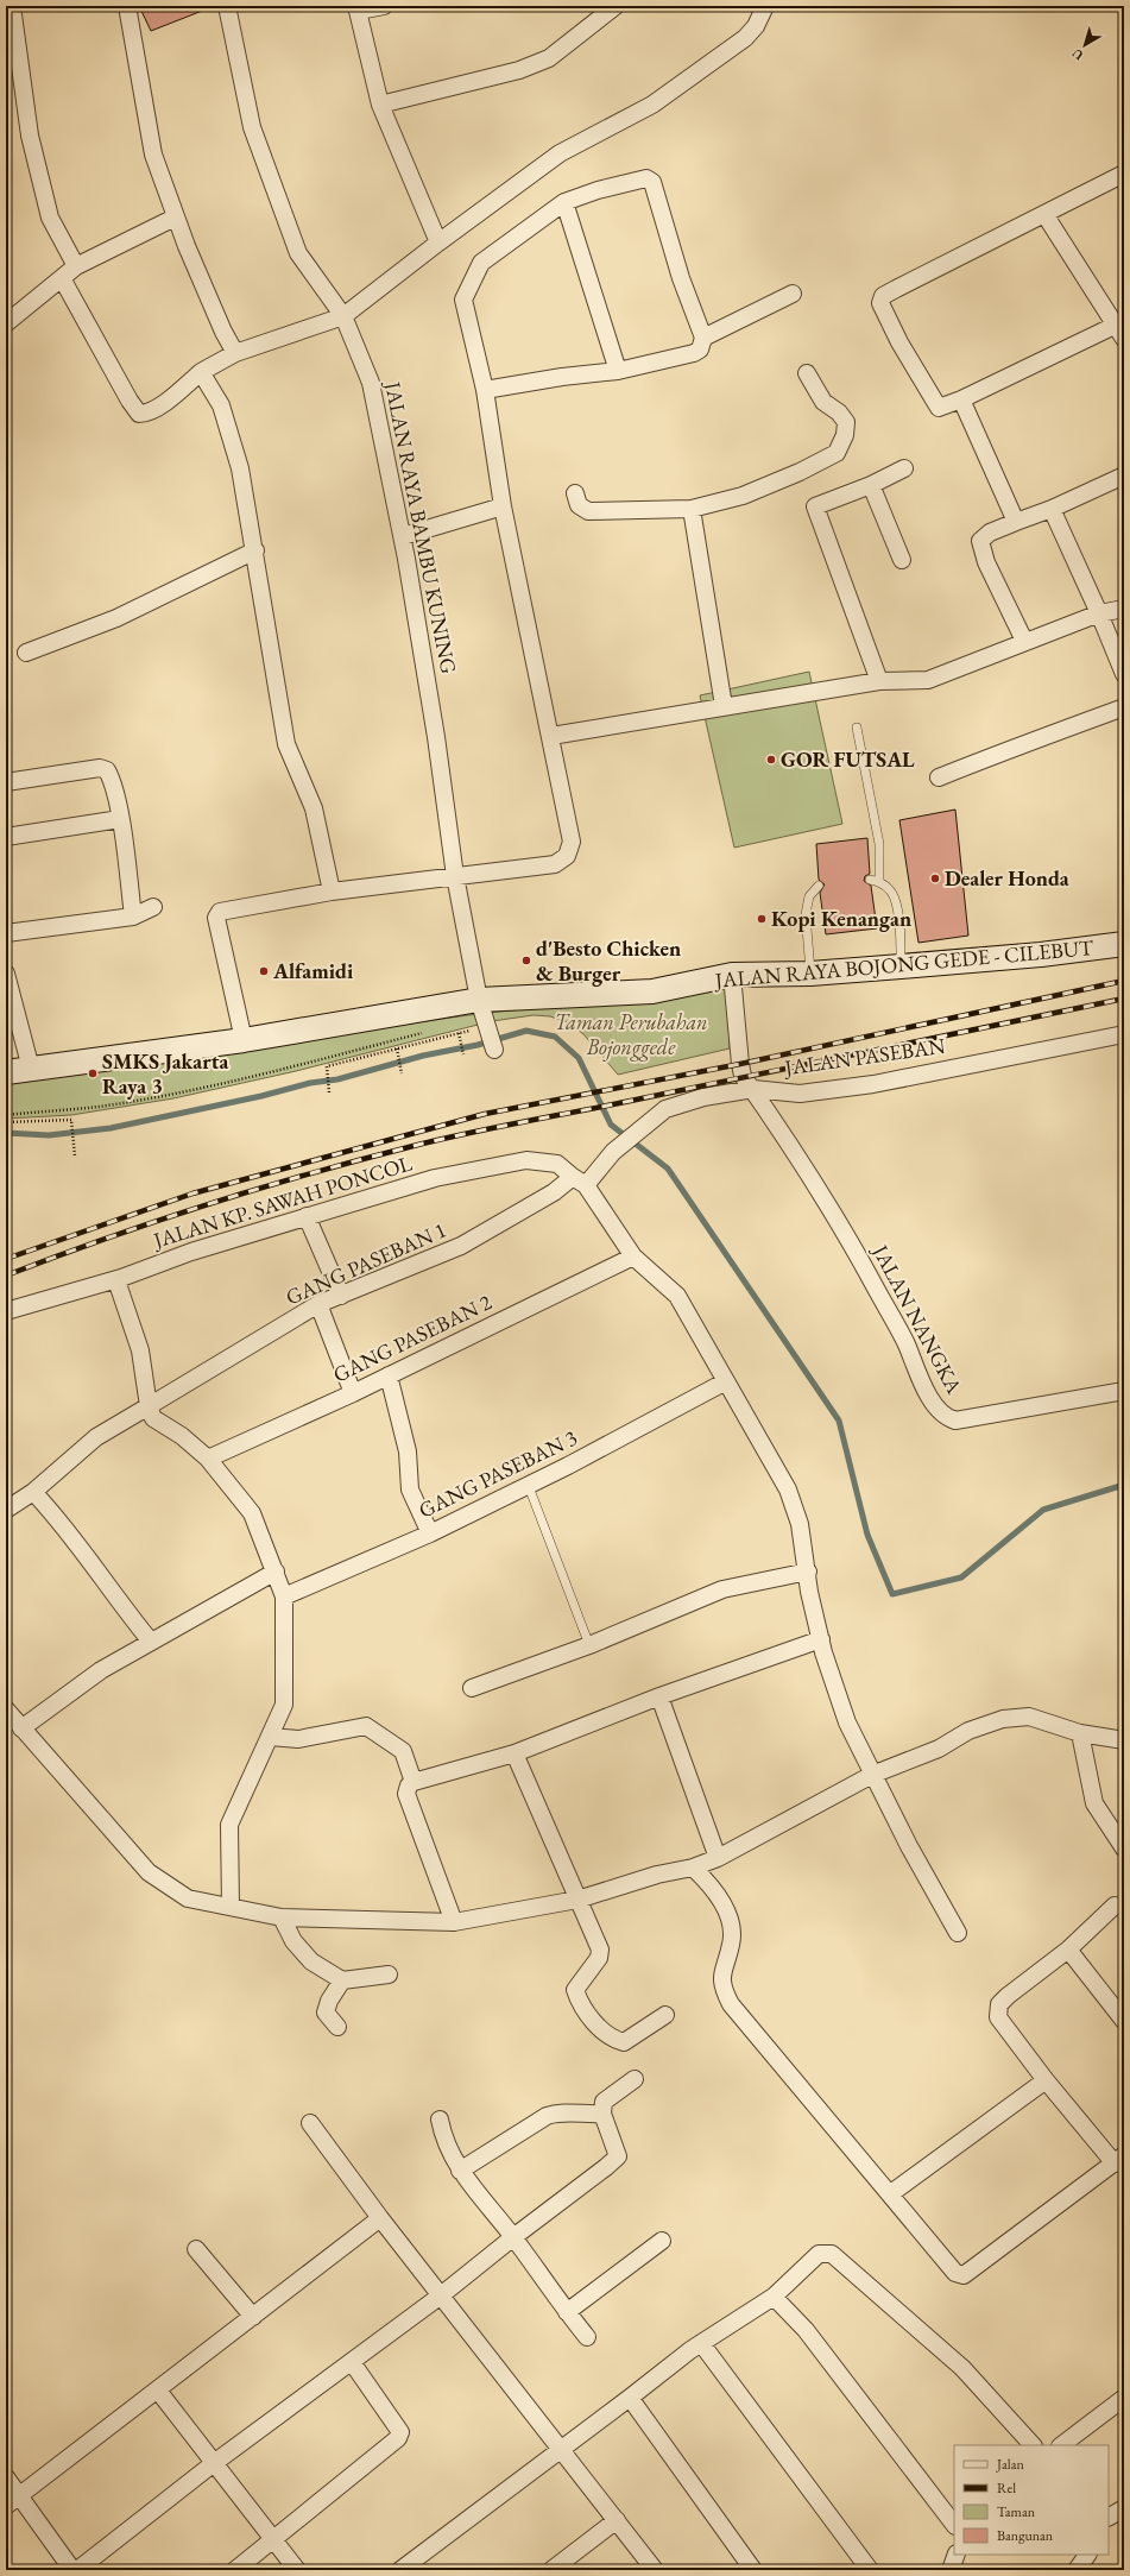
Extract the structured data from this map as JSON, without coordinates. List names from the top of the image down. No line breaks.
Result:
{"streets":{"main road":["JALAN RAYA BOJONG GEDE - CILEBUT"],"street":["JALAN RAYA BAMBU KUNING","JALAN PASEBAN","JALAN KP. SAWAH PONCOL","GANG PASEBAN 1","JALAN NANGKA","GANG PASEBAN 2","GANG PASEBAN 3"]},"crossings":[["JALAN RAYA BAMBU KUNING","JALAN RAYA BOJONG GEDE - CILEBUT"],["JALAN RAYA BOJONG GEDE - CILEBUT","JALAN NANGKA"],["JALAN PASEBAN","JALAN KP. SAWAH PONCOL"],["JALAN PASEBAN","GANG PASEBAN 1"],["JALAN PASEBAN","JALAN NANGKA"],["JALAN KP. SAWAH PONCOL","GANG PASEBAN 1"]],"parks":["Taman Perubahan Bojonggede"],"places":["GOR FUTSAL","Dealer Honda","Kopi Kenangan","d'Besto Chicken & Burger","Alfamidi","SMKS Jakarta Raya 3"],"legend":["Jalan","Rel","Taman","Bangunan"],"north":"bottom left"}
